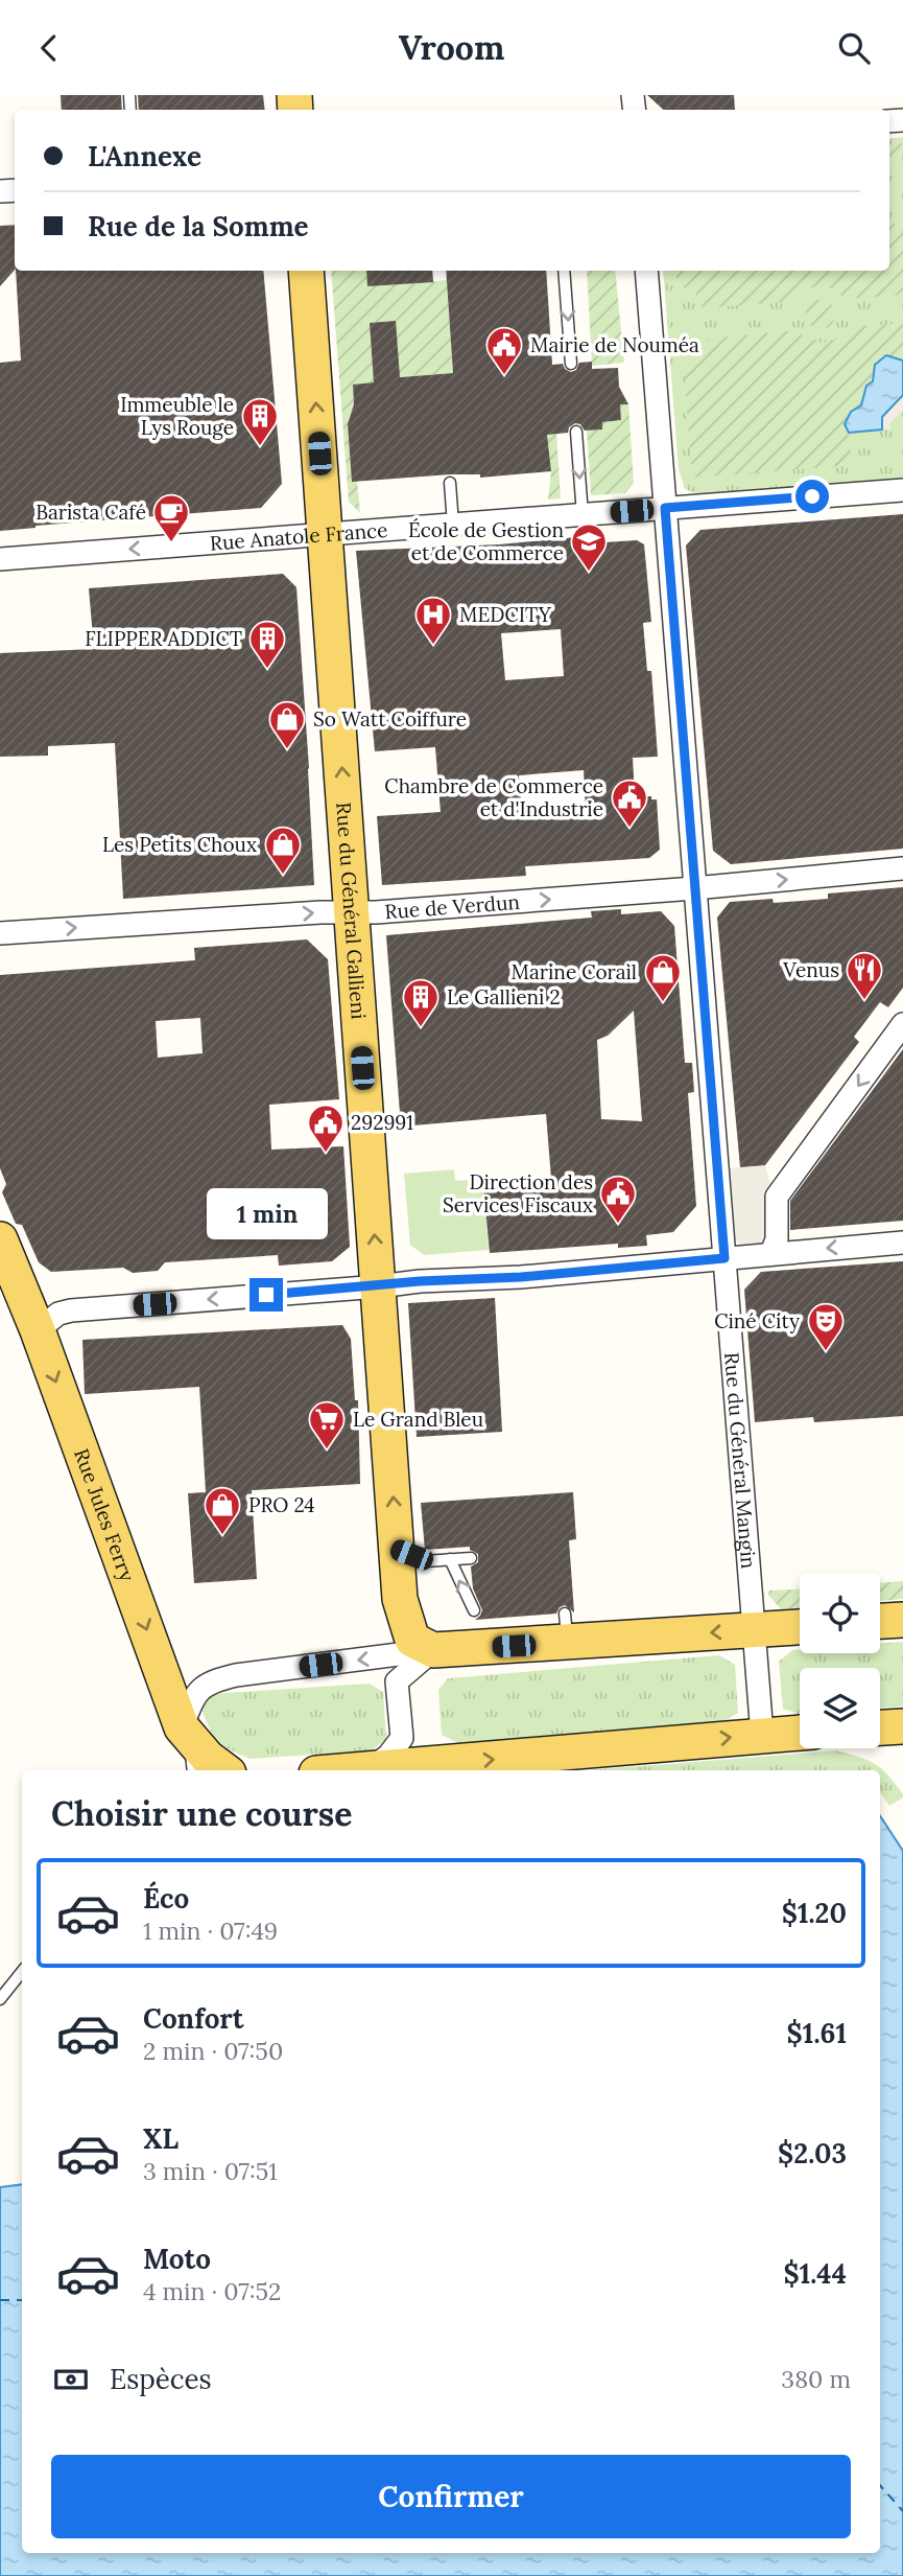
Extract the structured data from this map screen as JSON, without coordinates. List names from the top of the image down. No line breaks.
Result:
{"streets":{"main road":["Rue du Général Gallieni","Rue Jules Ferry"],"street":["Rue Anatole France","Rue de Verdun","Rue du Général Mangin"]},"crossings":[["Rue Anatole France","Rue du Général Gallieni"],["Rue Anatole France","Rue du Général Mangin"],["Rue de Verdun","Rue du Général Gallieni"],["Rue de Verdun","Rue du Général Mangin"]],"one_way":["Rue Anatole France","Rue de Verdun","Rue du Général Gallieni","Rue Jules Ferry"],"places":{"public building":["Mairie de Nouméa","Chambre de Commerce et d'Industrie","292991","Direction des Services Fiscaux"],"building":["Immeuble le Lys Rouge","FLIPPER ADDICT","Le Gallieni 2"],"cafe":["Barista Café"],"school or university":["École de Gestion et de Commerce"],"hospital":["MEDCITY"],"shop":["So Watt Coiffure","Les Petits Choux","Marine Corail","PRO 24"],"restaurant":["Venus"],"theatre":["Ciné City"],"supermarket":["Le Grand Bleu"]},"page":{"header":"Vroom","banner":["L'Annexe","Rue de la Somme"],"bubble":"1 min","heading":"Choisir une course","list":[{"name":"Éco","note":"1 min · 07:49","value":"$1.20"},{"name":"Confort","note":"2 min · 07:50","value":"$1.61"},{"name":"XL","note":"3 min · 07:51","value":"$2.03"},{"name":"Moto","note":"4 min · 07:52","value":"$1.44"}],"pay":["Espèces","380 m"],"buttons":"Confirmer"}}
